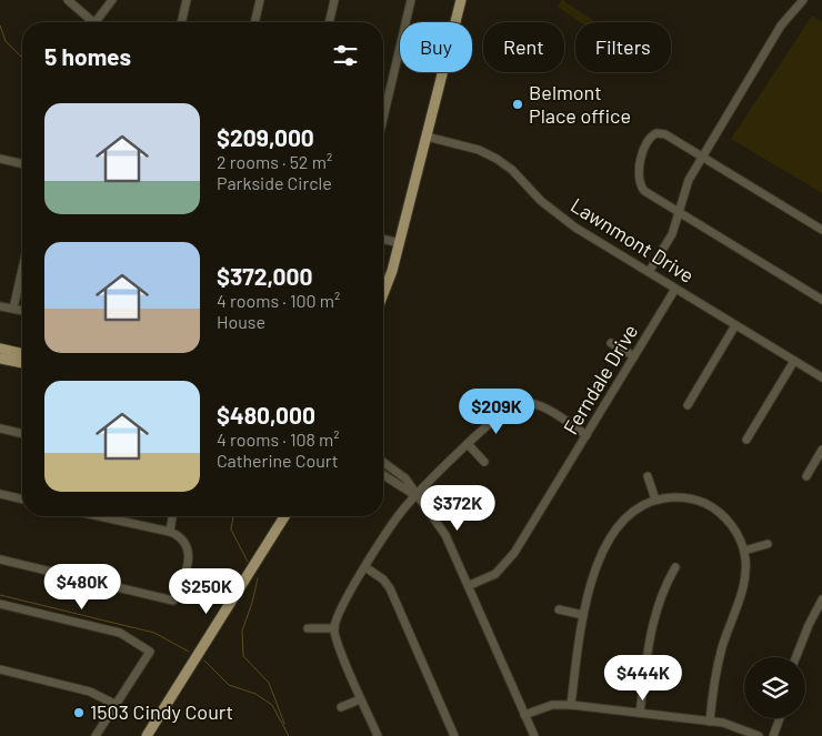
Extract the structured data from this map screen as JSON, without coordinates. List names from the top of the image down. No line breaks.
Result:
{"streets":{"street":["Lawnmont Drive","Ferndale Drive"]},"crossings":[["Lawnmont Drive","Ferndale Drive"]],"places":["Belmont Place office","1503 Cindy Court"],"page":{"chip":["Buy","Rent","Filters"],"heading":"5 homes","list":[{"name":"$209,000","note":"2 rooms · 52 m² · Parkside Circle"},{"name":"$372,000","note":"4 rooms · 100 m² · House"},{"name":"$480,000","note":"4 rooms · 108 m² · Catherine Court"}],"price":["$209K","$372K","$480K","$250K","$444K"]}}
